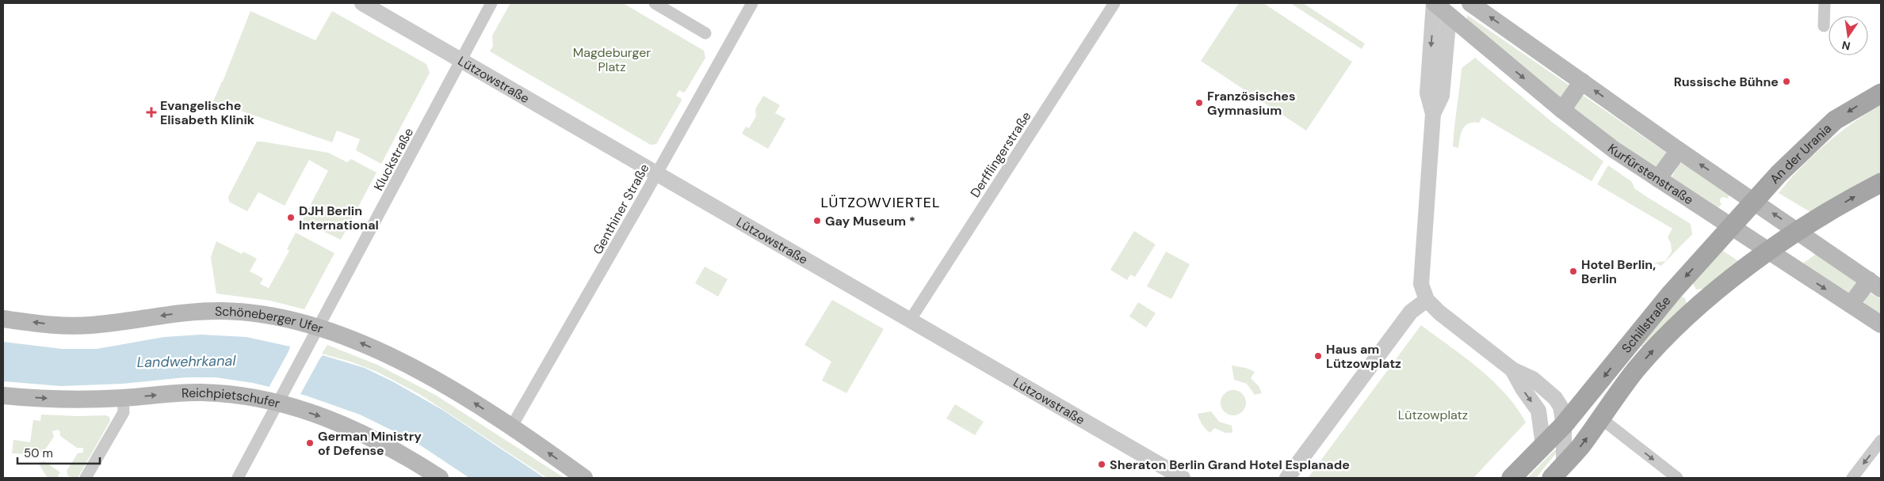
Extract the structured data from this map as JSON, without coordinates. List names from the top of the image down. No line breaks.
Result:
{"streets":{"main road":["An der Urania","Kurfürstenstraße","Schöneberger Ufer","Schillstraße","Reichpietschufer"],"street":["Lützowstraße","Derfflingerstraße","Kluckstraße","Genthiner Straße"]},"crossings":[["Lützowstraße","Derfflingerstraße"],["Lützowstraße","Kluckstraße"],["Lützowstraße","Genthiner Straße"],["An der Urania","Kurfürstenstraße"],["An der Urania","Schillstraße"],["Kluckstraße","Schöneberger Ufer"],["Kluckstraße","Reichpietschufer"],["Kurfürstenstraße","Schillstraße"],["Genthiner Straße","Schöneberger Ufer"]],"one_way":["Schöneberger Ufer","Reichpietschufer"],"districts":["LÜTZOWVIERTEL"],"water":["Landwehrkanal"],"parks":["Magdeburger Platz","Lützowplatz"],"places":{"other":["Russische Bühne","Französisches Gymnasium","DJH Berlin International","Gay Museum *","Hotel Berlin, Berlin","Haus am Lützowplatz","German Ministry of Defense","Sheraton Berlin Grand Hotel Esplanade"],"health":["Evangelische Elisabeth Klinik"]},"scale_bar":"50 m","north":"bottom"}
